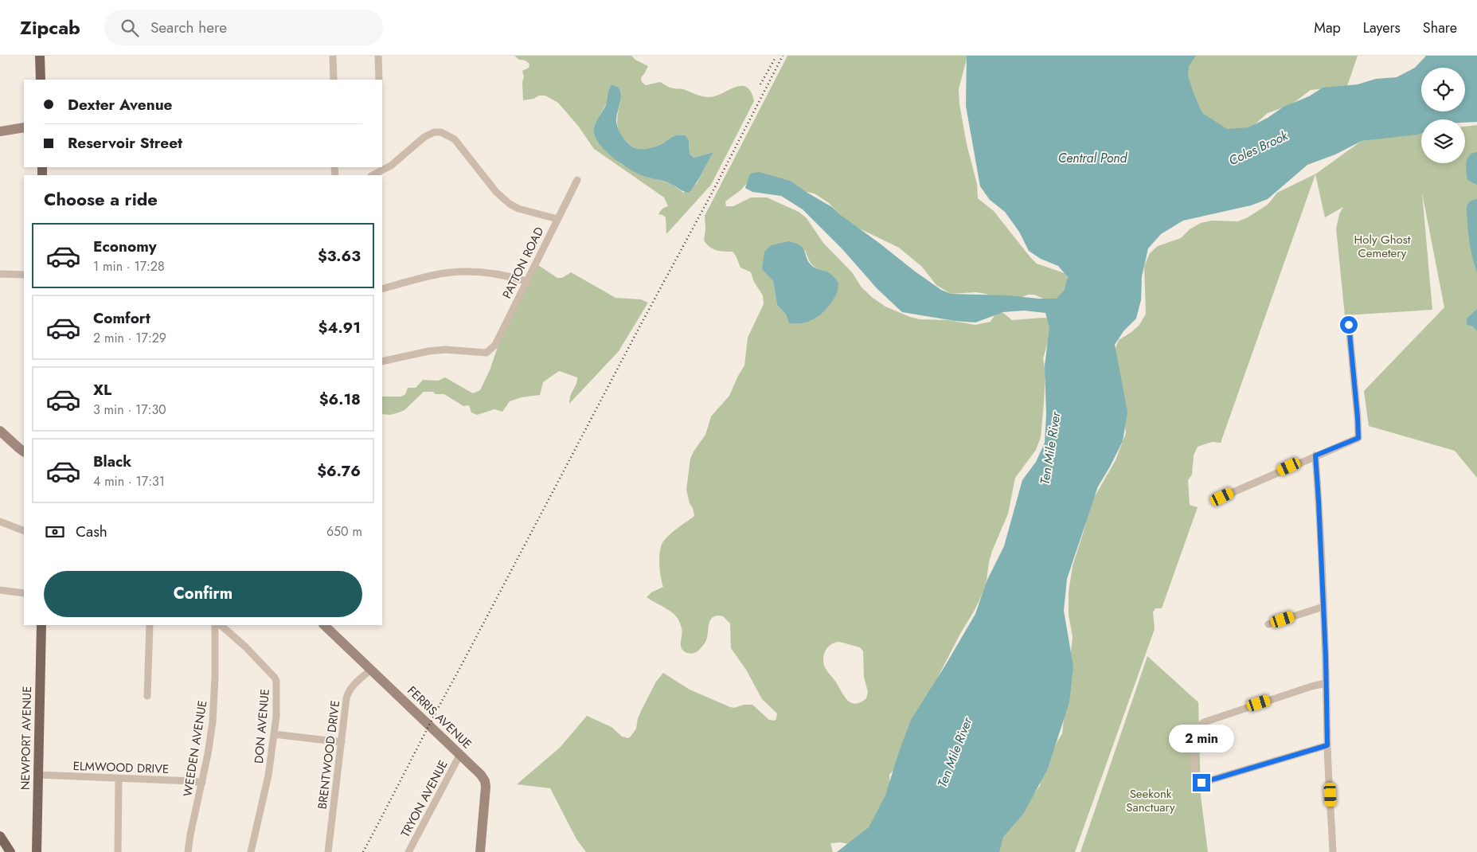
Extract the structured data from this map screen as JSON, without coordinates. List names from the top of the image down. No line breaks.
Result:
{"streets":{"main road":["NEWPORT AVENUE"],"street":["PATTON ROAD","FERRIS AVENUE","DON AVENUE","WEEDEN AVENUE","BRENTWOOD DRIVE","ELMWOOD DRIVE","TRYON AVENUE"]},"crossings":[["FERRIS AVENUE","BRENTWOOD DRIVE"],["FERRIS AVENUE","TRYON AVENUE"],["NEWPORT AVENUE","ELMWOOD DRIVE"],["WEEDEN AVENUE","ELMWOOD DRIVE"]],"water":["Coles Brook","Central Pond","Ten Mile River"],"parks":["Holy Ghost Cemetery","Seekonk Sanctuary"],"page":{"header":"Zipcab","search":"Search here","nav":["Map","Layers","Share"],"banner":["Dexter Avenue","Reservoir Street"],"heading":"Choose a ride","list":[{"name":"Economy","note":"1 min · 17:28","value":"$3.63"},{"name":"Comfort","note":"2 min · 17:29","value":"$4.91"},{"name":"XL","note":"3 min · 17:30","value":"$6.18"},{"name":"Black","note":"4 min · 17:31","value":"$6.76"}],"pay":["Cash","650 m"],"buttons":"Confirm","bubble":"2 min"}}
